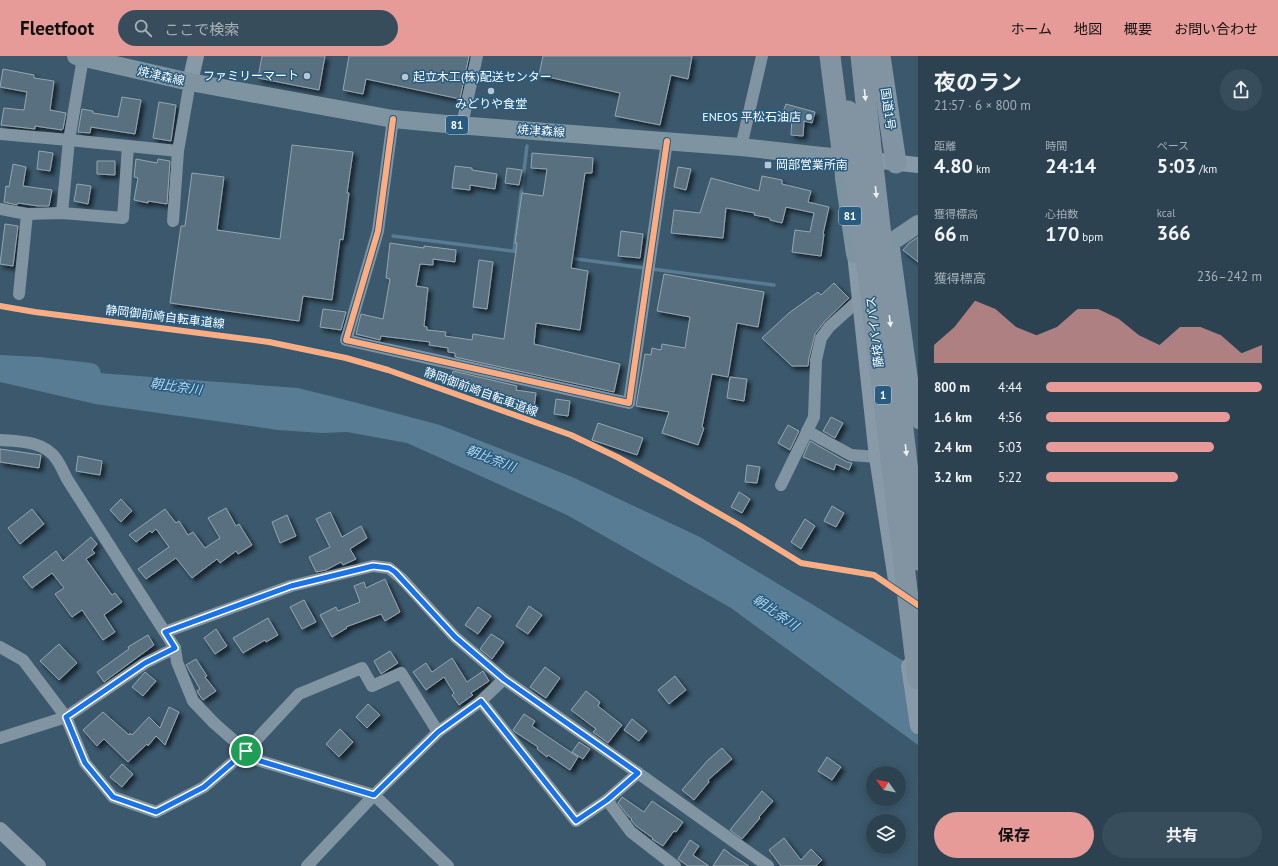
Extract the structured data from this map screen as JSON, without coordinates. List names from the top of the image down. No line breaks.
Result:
{"streets":{"highway":["国道1号","藤枝バイパス","1"],"main road":["焼津森線","81"],"cycle path":["静岡御前崎自転車道線"]},"crossings":[["焼津森線","81"]],"water":["朝比奈川"],"places":{"other":["ファミリーマート","起立木工(株)配送センター","みどりや食堂","ENEOS 平松石油店"],"transit":["岡部営業所南"]},"north":"top left","page":{"header":"Fleetfoot","search":"ここで検索","nav":["ホーム","地図","概要","お問い合わせ"],"heading":["夜のラン","21:57 · 6 × 800 m"],"stats":[["距離","4.80 km"],["時間","24:14"],["ペース","5:03 /km"],["獲得標高","66 m"],["心拍数","170 bpm"],["kcal","366"]],"chart":["獲得標高","236–242 m"],"list":[{"name":"800 m","note":"4:44"},{"name":"1.6 km","note":"4:56"},{"name":"2.4 km","note":"5:03"},{"name":"3.2 km","note":"5:22"}],"buttons":["保存","共有"]}}
